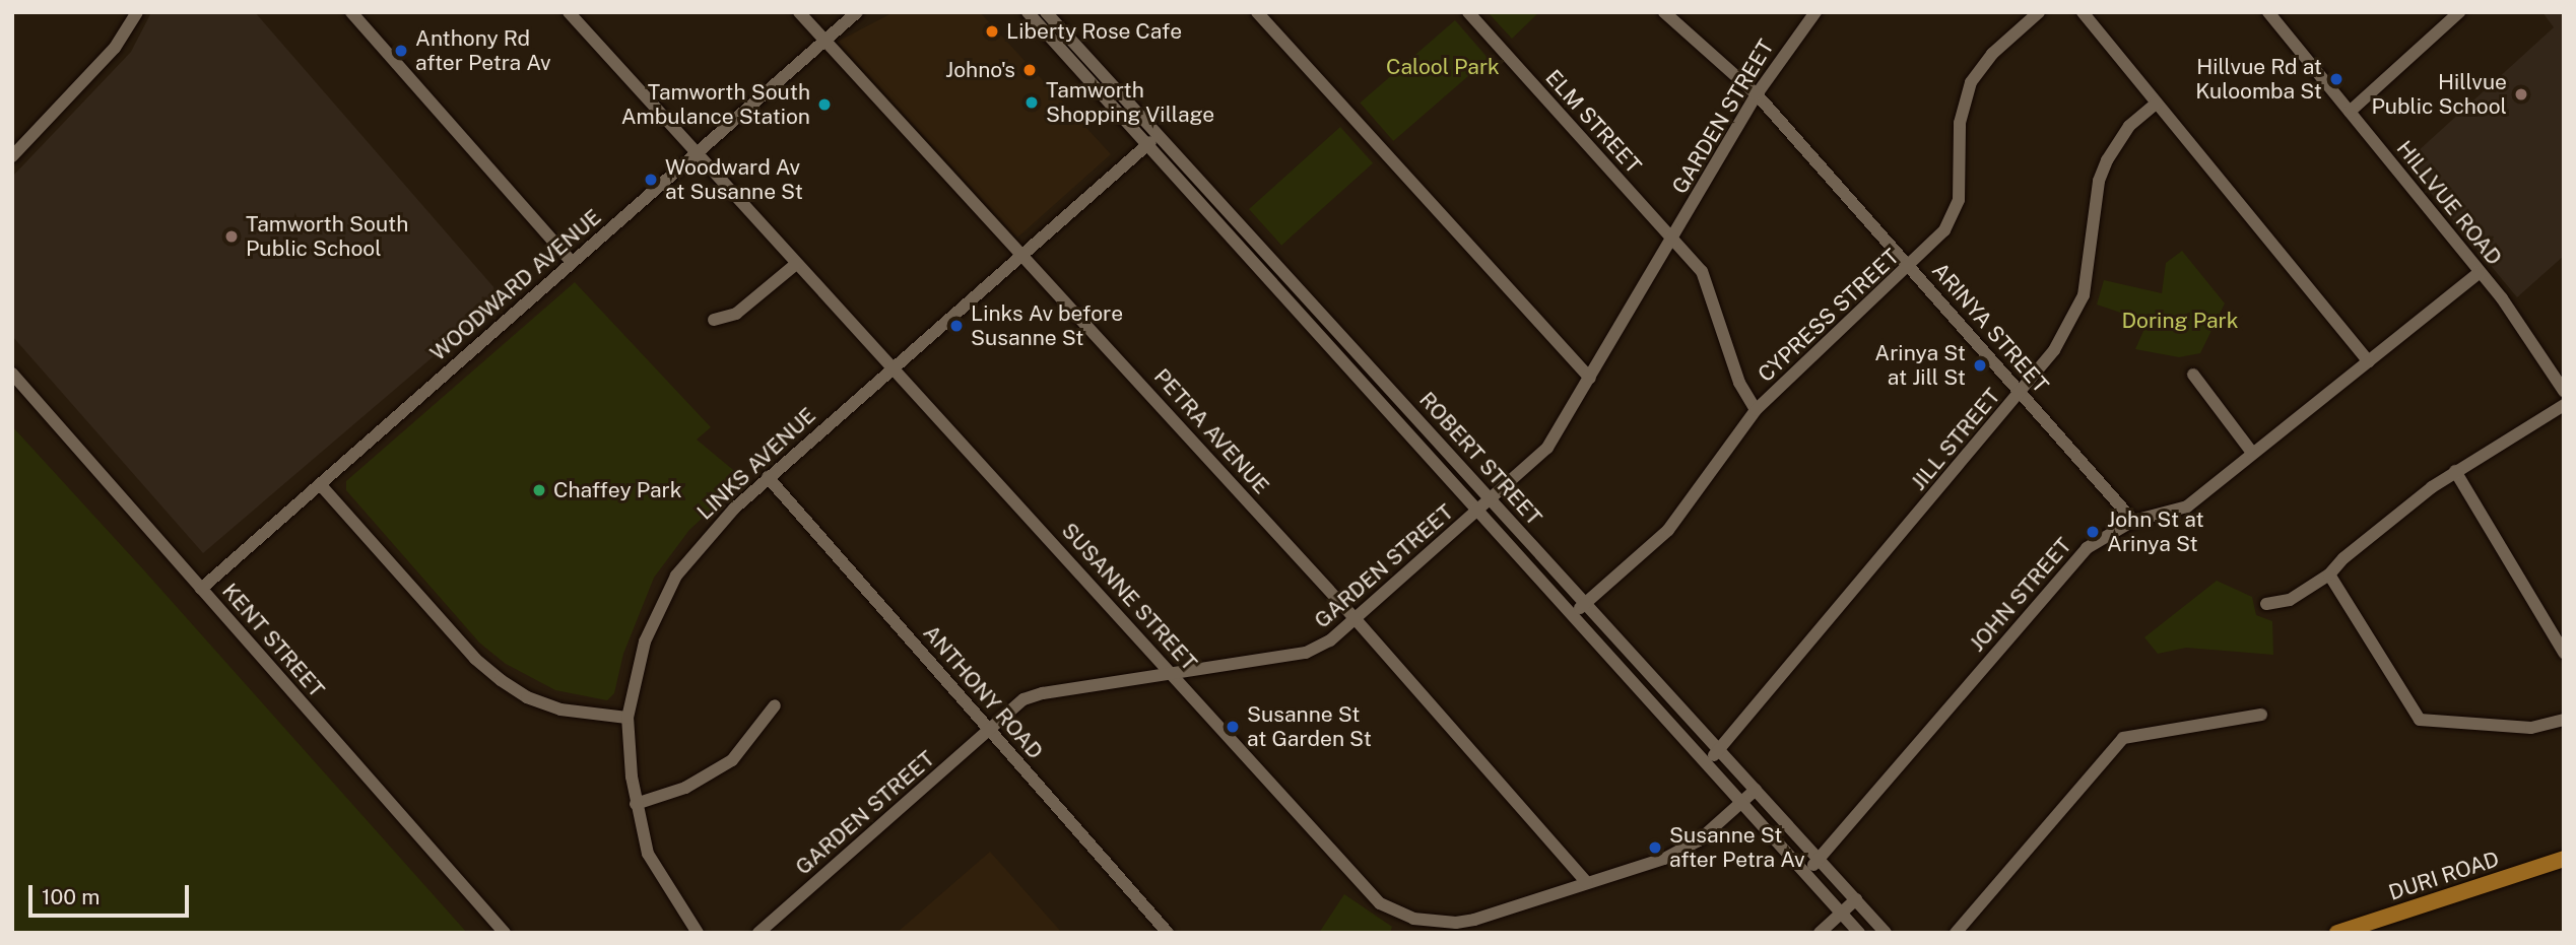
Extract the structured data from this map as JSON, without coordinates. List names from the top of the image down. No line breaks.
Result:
{"streets":{"main road":["DURI ROAD"],"street":["GARDEN STREET","ELM STREET","HILLVUE ROAD","WOODWARD AVENUE","CYPRESS STREET","ARINYA STREET","PETRA AVENUE","JILL STREET","ROBERT STREET","LINKS AVENUE","JOHN STREET","SUSANNE STREET","KENT STREET","ANTHONY ROAD"]},"crossings":[["GARDEN STREET","ELM STREET"],["GARDEN STREET","ARINYA STREET"],["GARDEN STREET","PETRA AVENUE"],["GARDEN STREET","ROBERT STREET"],["GARDEN STREET","SUSANNE STREET"],["GARDEN STREET","ANTHONY ROAD"],["ELM STREET","CYPRESS STREET"],["HILLVUE ROAD","JOHN STREET"],["WOODWARD AVENUE","PETRA AVENUE"],["WOODWARD AVENUE","SUSANNE STREET"],["WOODWARD AVENUE","KENT STREET"],["CYPRESS STREET","ARINYA STREET"],["CYPRESS STREET","ROBERT STREET"],["ARINYA STREET","JILL STREET"],["ARINYA STREET","JOHN STREET"],["PETRA AVENUE","LINKS AVENUE"],["PETRA AVENUE","SUSANNE STREET"],["JILL STREET","ROBERT STREET"],["ROBERT STREET","LINKS AVENUE"],["ROBERT STREET","JOHN STREET"],["ROBERT STREET","SUSANNE STREET"],["LINKS AVENUE","SUSANNE STREET"],["LINKS AVENUE","ANTHONY ROAD"]],"parks":["Calool Park","Doring Park"],"places":["Liberty Rose Cafe","Anthony Rd after Petra Av","Johno's","Hillvue Rd at Kuloomba St","Hillvue Public School","Tamworth Shopping Village","Tamworth South Ambulance Station","Woodward Av at Susanne St","Tamworth South Public School","Links Av before Susanne St","Arinya St at Jill St","Chaffey Park","John St at Arinya St","Susanne St at Garden St","Susanne St after Petra Av"],"scale_bar":"100 m"}
